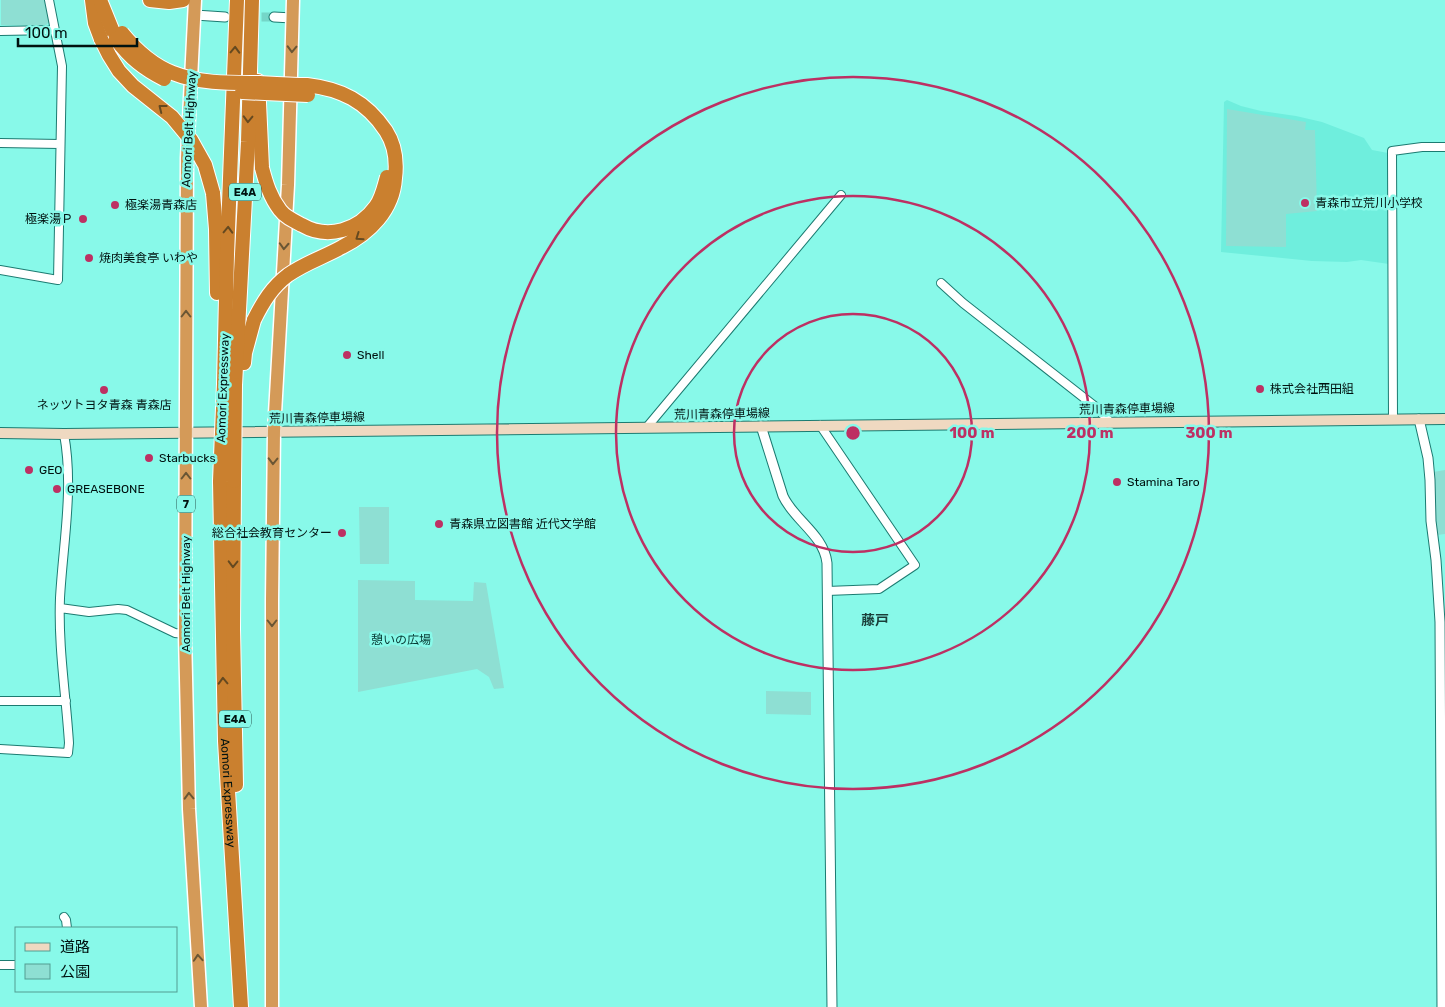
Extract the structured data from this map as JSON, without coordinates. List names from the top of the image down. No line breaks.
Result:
{"streets":{"highway":["Aomori Belt Highway","E4A","Aomori Expressway","7"],"main road":["荒川青森停車場線"]},"crossings":[["Aomori Belt Highway","荒川青森停車場線"]],"districts":["藤戸"],"parks":["憩いの広場"],"places":["青森市立荒川小学校","極楽湯青森店","極楽湯Ｐ","焼肉美食亭 いわや","Shell","株式会社西田組","ネッツトヨタ青森 青森店","Starbucks","GEO","Stamina Taro","GREASEBONE","青森県立図書館 近代文学館","総合社会教育センター"],"legend":["道路","公園"],"scale_bar":"100 m","rings":["100 m","200 m","300 m"]}
